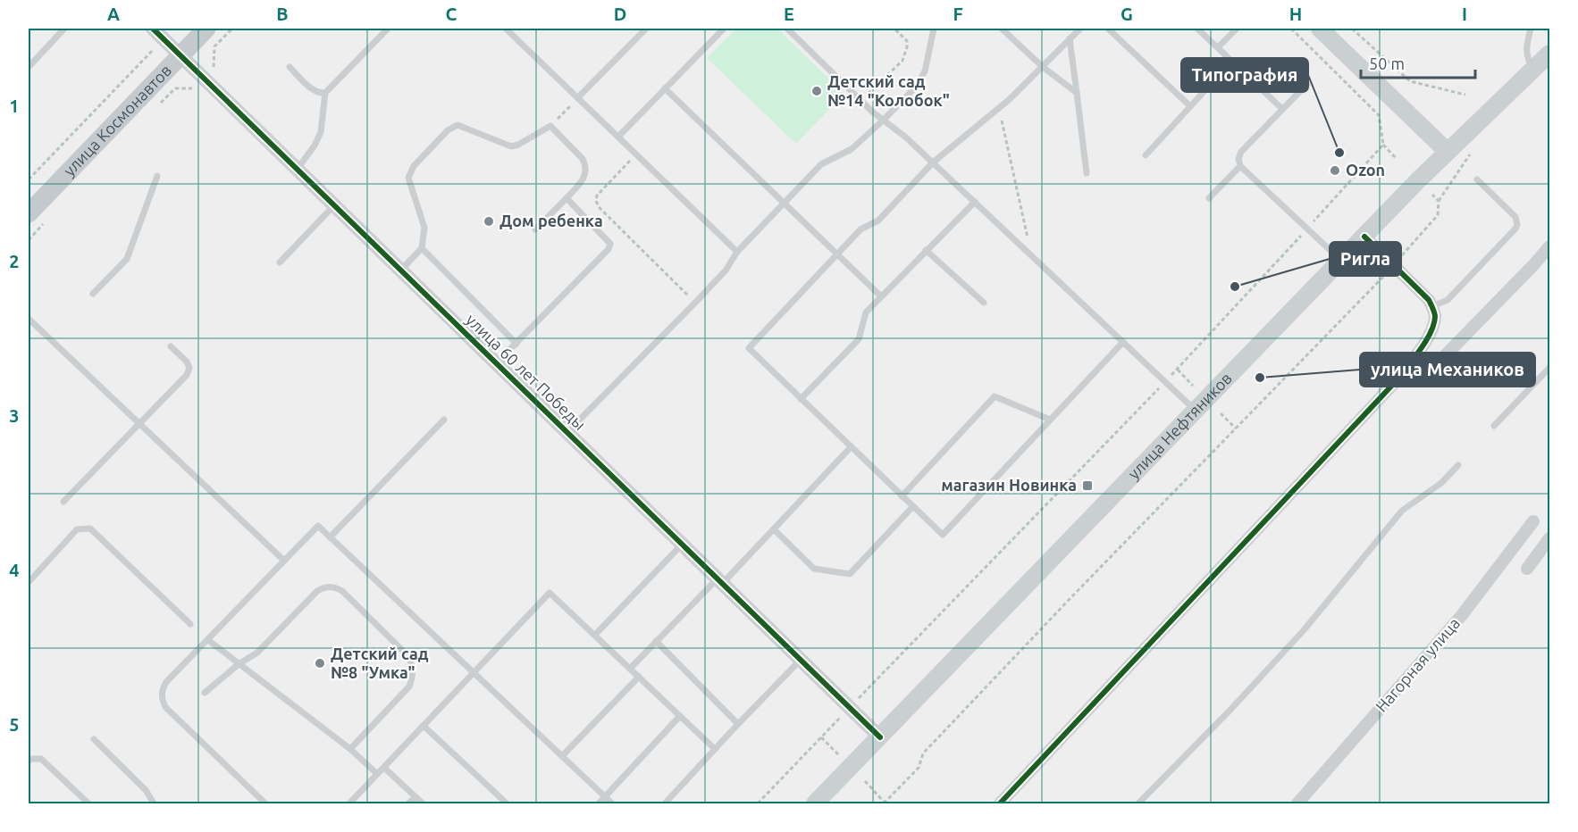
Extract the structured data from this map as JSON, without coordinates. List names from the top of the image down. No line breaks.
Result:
{"streets":{"main road":["улица Космонавтов","улица Нефтяников"],"street":["улица 60 лет Победы","Нагорная улица"]},"crossings":[["улица Космонавтов","улица 60 лет Победы"],["улица 60 лет Победы","улица Нефтяников"]],"places":{"other":["Детский сад №14 \"Колобок\"","Типография","Ozon","Дом ребенка","Ригла","улица Механиков","Детский сад №8 \"Умка\""],"transit":["магазин Новинка"]},"scale_bar":"50 m","grid":{"columns":["A","B","C","D","E","F","G","H","I"],"rows":["1","2","3","4","5"]}}
